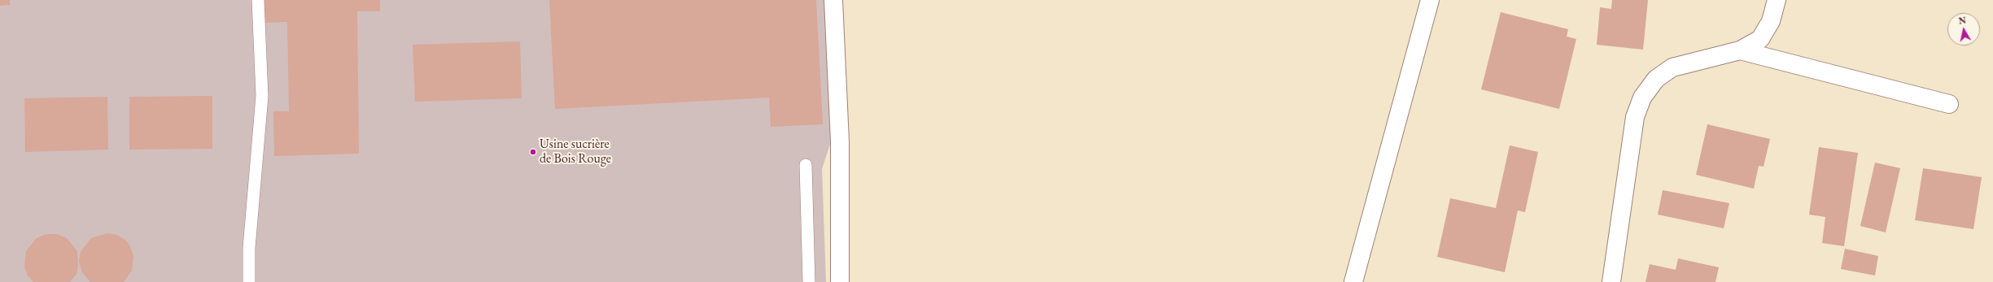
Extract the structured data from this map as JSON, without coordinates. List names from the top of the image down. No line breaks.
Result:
{"places":["Usine sucrière de Bois Rouge"],"north":"top"}
